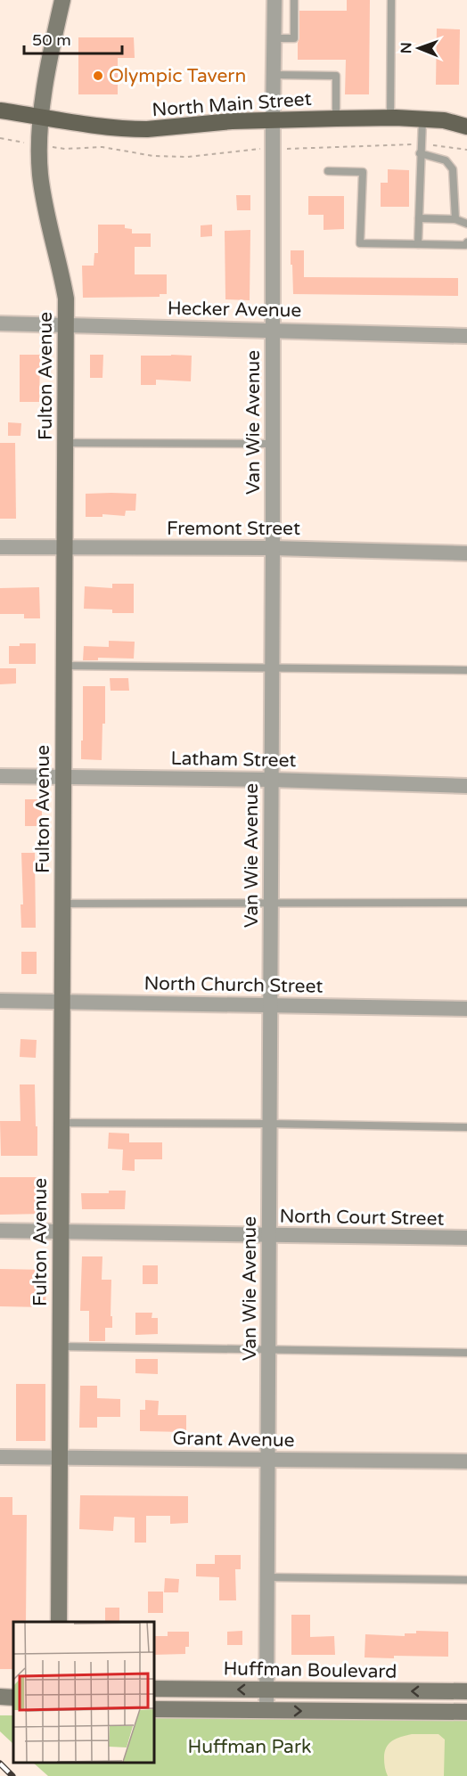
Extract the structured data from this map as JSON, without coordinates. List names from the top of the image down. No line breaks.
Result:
{"streets":{"main road":["North Main Street"],"street":["Hecker Avenue","Fulton Avenue","Van Wie Avenue","Fremont Street","Latham Street","North Church Street","North Court Street","Grant Avenue","Huffman Boulevard"]},"crossings":[["North Main Street","Fulton Avenue"],["North Main Street","Van Wie Avenue"],["Hecker Avenue","Fulton Avenue"],["Hecker Avenue","Van Wie Avenue"],["Fulton Avenue","Fremont Street"],["Fulton Avenue","Latham Street"],["Fulton Avenue","North Church Street"],["Fulton Avenue","North Court Street"],["Fulton Avenue","Grant Avenue"],["Van Wie Avenue","Fremont Street"],["Van Wie Avenue","Latham Street"],["Van Wie Avenue","North Church Street"],["Van Wie Avenue","North Court Street"],["Van Wie Avenue","Grant Avenue"],["Van Wie Avenue","Huffman Boulevard"]],"parks":["Huffman Park"],"places":["Olympic Tavern"],"scale_bar":"50 m","north":"left"}
